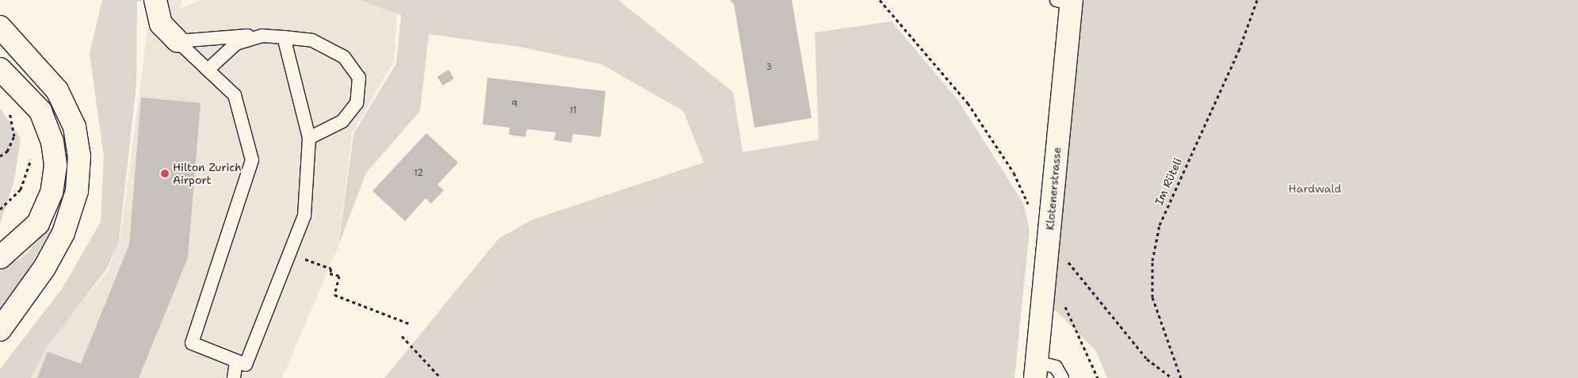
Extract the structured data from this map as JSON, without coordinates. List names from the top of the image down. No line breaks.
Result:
{"streets":{"main road":["Klotenerstrasse"],"path":["Im Rüteli"]},"parks":["Hardwald"],"places":["Hilton Zurich Airport"],"house_numbers":["3","9","11","12"]}
